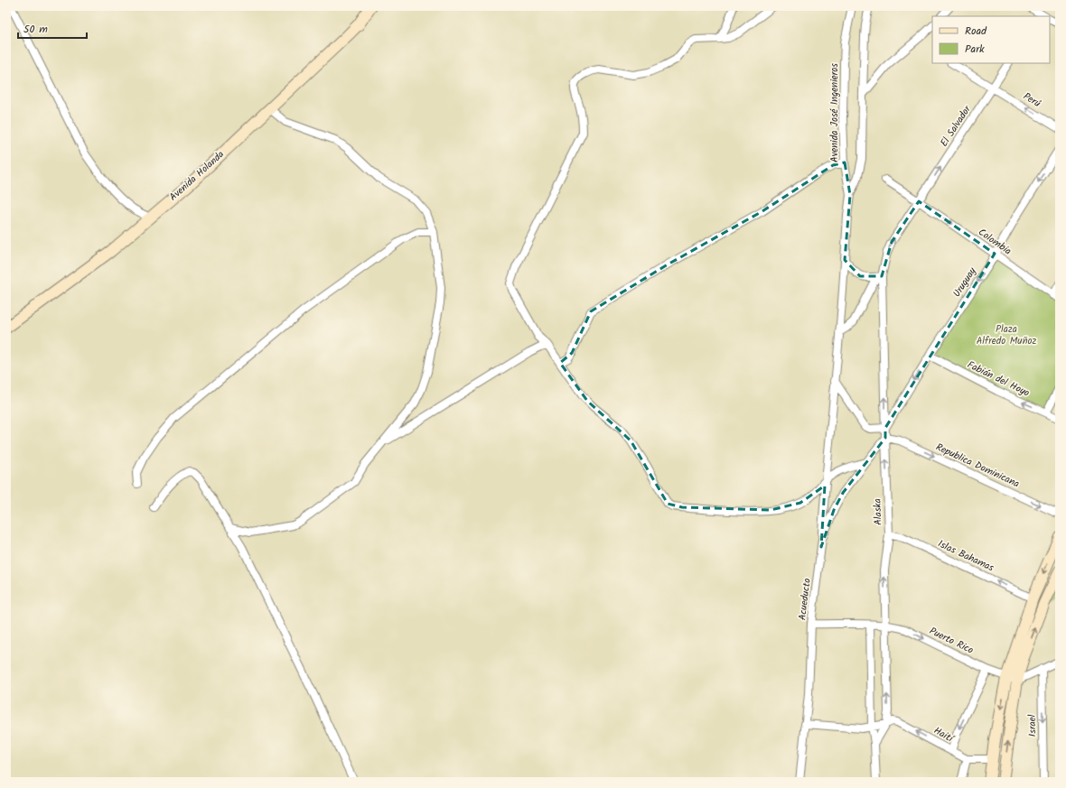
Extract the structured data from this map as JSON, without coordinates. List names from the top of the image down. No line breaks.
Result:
{"streets":{"street":["Perú","Avenida José Ingenieros","El Salvador","Avenida Holanda","Colombia","Uruguay","Fabián del Hoyo","Republica Dominicana","Alaska","Islas Bahamas","Acueducto","Puerto Rico","Israel","Haití"]},"crossings":[["Perú","El Salvador"],["Avenida José Ingenieros","Acueducto"],["El Salvador","Colombia"],["El Salvador","Alaska"],["Colombia","Uruguay"],["Uruguay","Fabián del Hoyo"],["Uruguay","Alaska"],["Republica Dominicana","Alaska"],["Republica Dominicana","Acueducto"],["Alaska","Islas Bahamas"],["Alaska","Acueducto"],["Alaska","Puerto Rico"],["Alaska","Haití"],["Acueducto","Puerto Rico"],["Acueducto","Haití"]],"one_way":["Perú","El Salvador","Colombia","Uruguay","Fabián del Hoyo","Republica Dominicana","Alaska","Islas Bahamas","Puerto Rico","Haití"],"parks":["Plaza Alfredo Muñoz"],"legend":["Road","Park"],"scale_bar":"50 m"}
